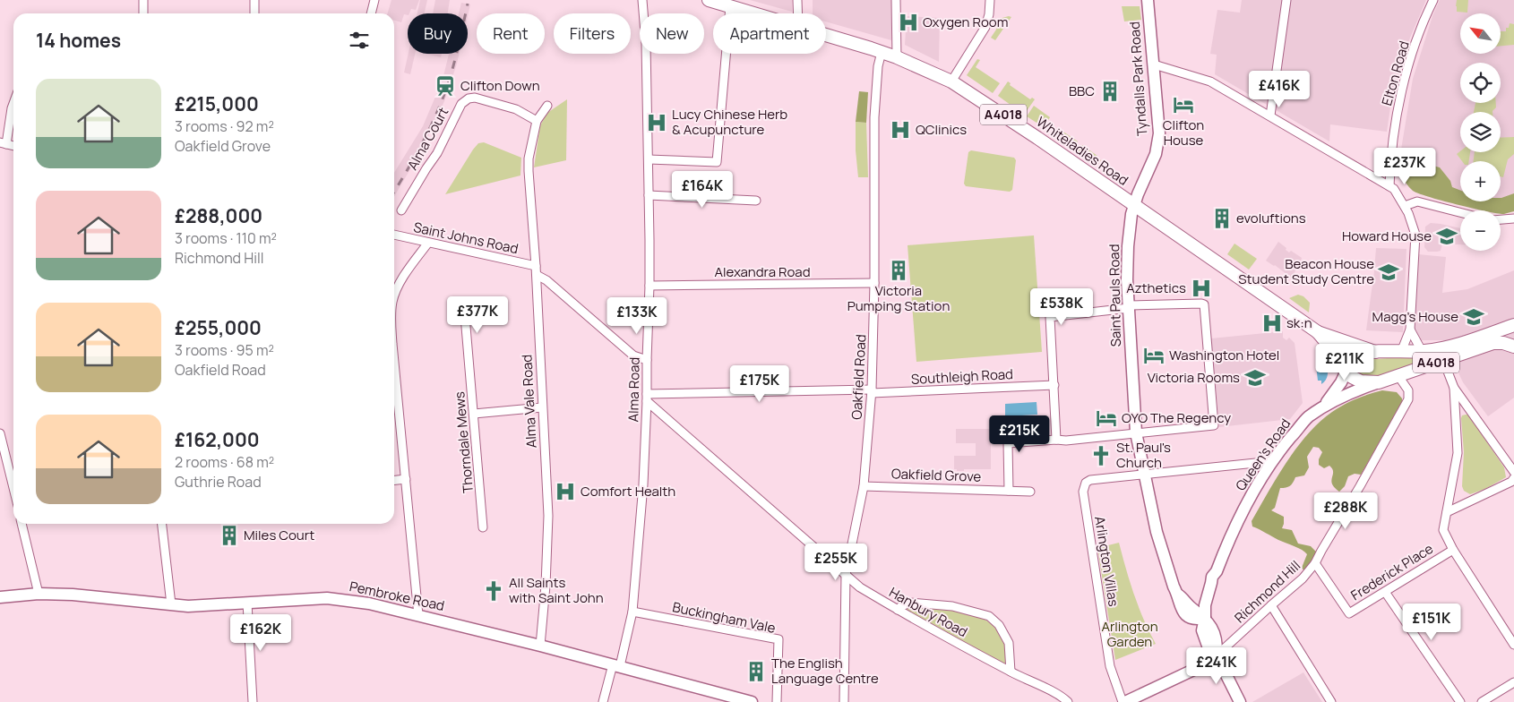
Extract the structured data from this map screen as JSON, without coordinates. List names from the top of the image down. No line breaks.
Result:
{"streets":{"main road":["Tyndalls Park Road","A4018","Whiteladies Road","Saint Pauls Road","Queen's Road","Pembroke Road"],"street":["Elton Road","Alma Court","Saint Johns Road","Alexandra Road","Oakfield Road","Southleigh Road","Alma Road","Alma Vale Road","Thorndale Mews","Oakfield Grove","Arlington Villas","Frederick Place","Richmond Hill","Hanbury Road","Buckingham Vale"]},"crossings":[["Tyndalls Park Road","Whiteladies Road"],["Tyndalls Park Road","Saint Pauls Road"],["A4018","Whiteladies Road"],["A4018","Queen's Road"],["Alma Court","Alma Vale Road"],["Whiteladies Road","Saint Pauls Road"],["Whiteladies Road","Oakfield Road"],["Saint Johns Road","Alma Road"],["Saint Johns Road","Alma Vale Road"],["Alexandra Road","Oakfield Road"],["Alexandra Road","Alma Road"],["Saint Pauls Road","Queen's Road"],["Saint Pauls Road","Arlington Villas"],["Oakfield Road","Southleigh Road"],["Oakfield Road","Oakfield Grove"],["Oakfield Road","Hanbury Road"],["Southleigh Road","Alma Road"],["Southleigh Road","Hanbury Road"],["Alma Road","Pembroke Road"],["Alma Road","Hanbury Road"],["Alma Road","Buckingham Vale"],["Alma Vale Road","Pembroke Road"],["Queen's Road","Richmond Hill"],["Frederick Place","Richmond Hill"]],"parks":["Arlington Garden"],"places":{"hospital":["Oxygen Room","Lucy Chinese Herb & Acupuncture","QClinics","Azthetics","sk:n","Comfort Health"],"station":["Clifton Down"],"building":["BBC","evoluftions","Victoria Pumping Station","Miles Court","The English Language Centre"],"hotel":["Clifton House","Washington Hotel","OYO The Regency"],"school or university":["Howard House","Beacon House Student Study Centre","Magg's House","Victoria Rooms"],"church":["St. Paul's Church","All Saints with Saint John"]},"north":"top left","page":{"map_buttons":["+","−"],"chip":["Buy","Rent","Filters","New","Apartment"],"heading":"14 homes","list":[{"name":"£215,000","note":"3 rooms · 92 m² · Oakfield Grove"},{"name":"£288,000","note":"3 rooms · 110 m² · Richmond Hill"},{"name":"£255,000","note":"3 rooms · 95 m² · Oakfield Road"},{"name":"£162,000","note":"2 rooms · 68 m² · Guthrie Road"}],"price":["£416K","£237K","£164K","£538K","£377K","£133K","£211K","£175K","£215K","£288K","£255K","£151K","£162K","£241K"]}}
